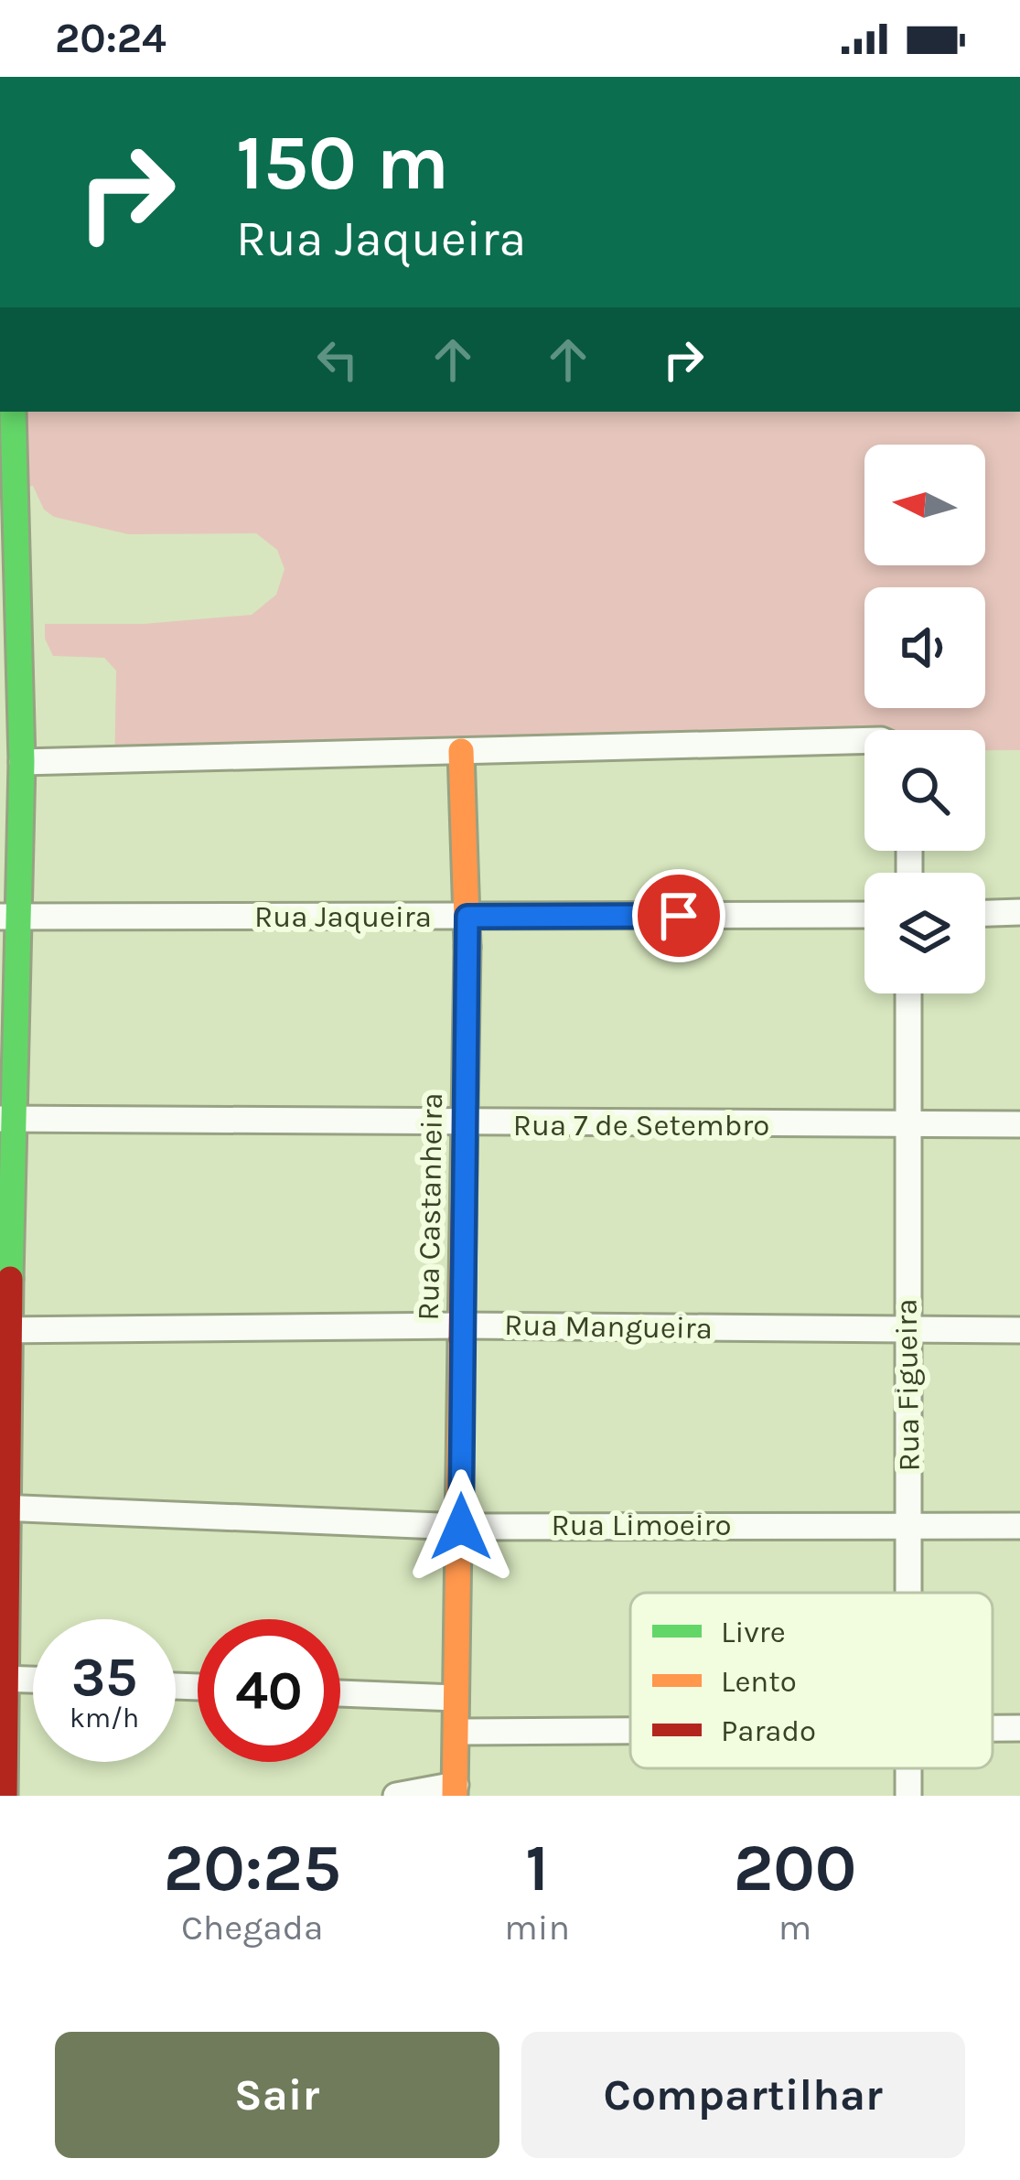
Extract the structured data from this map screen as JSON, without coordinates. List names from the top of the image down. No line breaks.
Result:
{"streets":{"street":["Rua Jaqueira","Rua 7 de Setembro","Rua Castanheira","Rua Mangueira","Rua Figueira","Rua Limoeiro"]},"crossings":[["Rua Jaqueira","Rua Castanheira"],["Rua 7 de Setembro","Rua Castanheira"],["Rua 7 de Setembro","Rua Figueira"],["Rua Castanheira","Rua Mangueira"],["Rua Castanheira","Rua Limoeiro"],["Rua Mangueira","Rua Figueira"],["Rua Figueira","Rua Limoeiro"]],"legend":["Livre","Lento","Parado"],"north":"left","page":{"status":"20:24","turn":["150 m","Rua Jaqueira"],"speed":"35 km/h","limit":"40","eta":["20:25","Chegada","1","min","200","m"],"buttons":["Sair","Compartilhar"]}}
